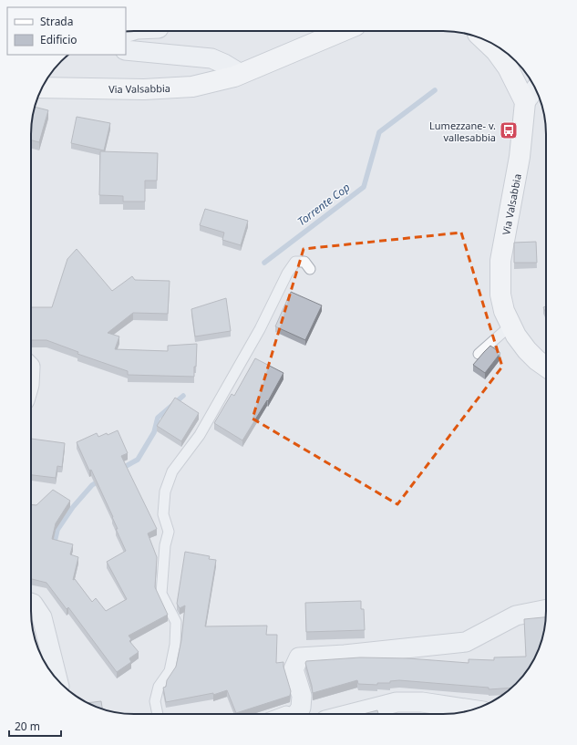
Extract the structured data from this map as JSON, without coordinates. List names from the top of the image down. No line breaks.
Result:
{"streets":{"main road":["Via Valsabbia"]},"water":["Torrente Cop"],"places":{"bus stop":["Lumezzane- v. vallesabbia"]},"legend":["Strada","Edificio"],"scale_bar":"20 m"}
